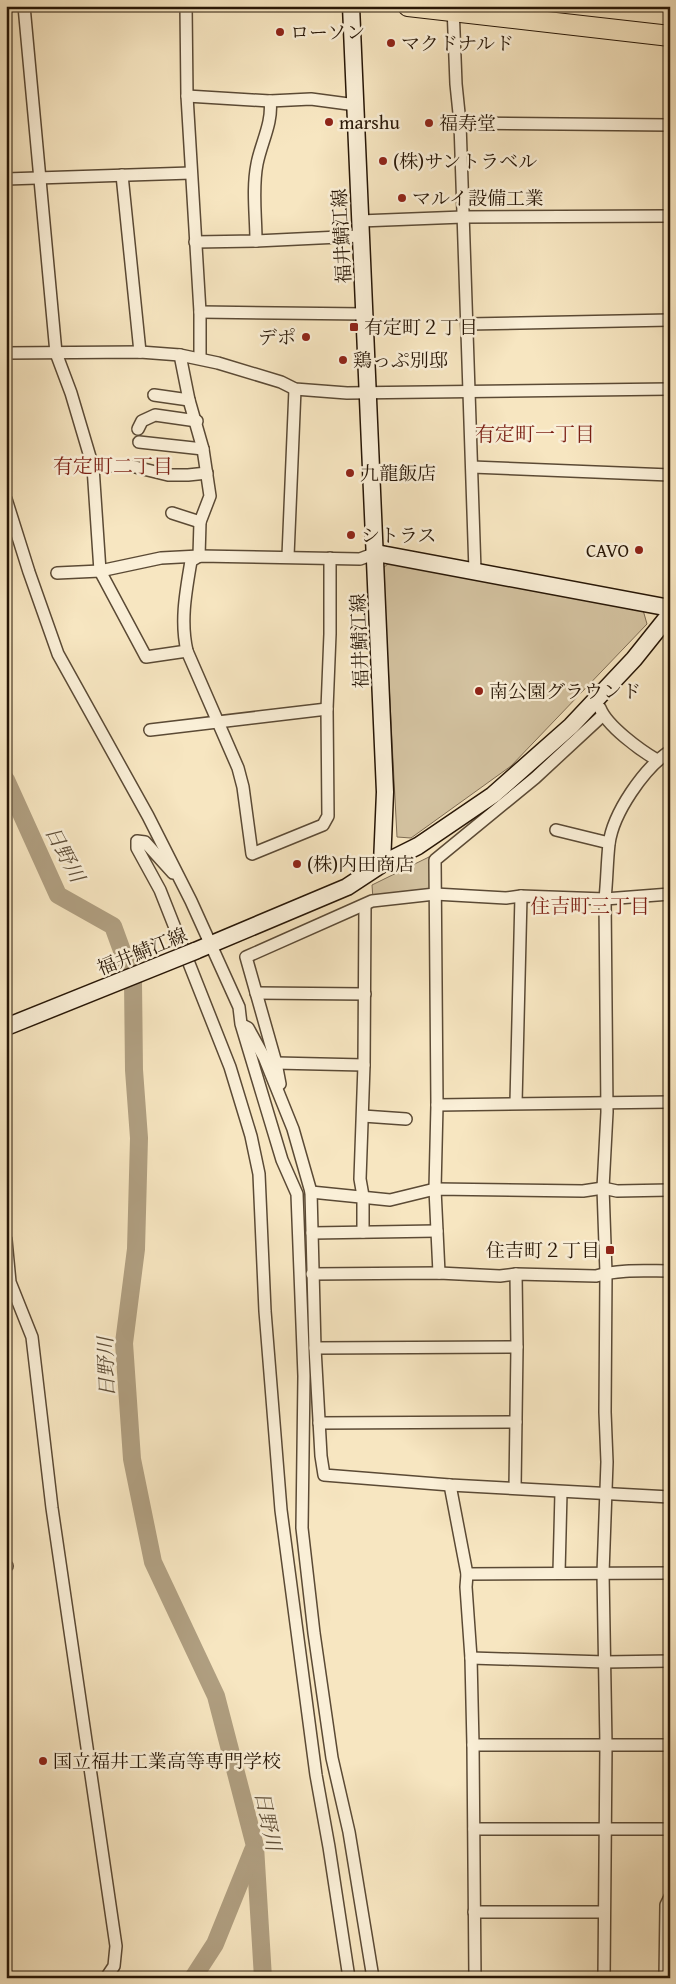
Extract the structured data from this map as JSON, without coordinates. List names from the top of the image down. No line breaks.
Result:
{"streets":{"main road":["福井鯖江線"]},"districts":["有定町一丁目","有定町二丁目","住吉町三丁目"],"water":["日野川"],"places":{"other":["ローソン","マクドナルド","marshu","福寿堂","(株)サントラベル","マルイ設備工業","デポ","鶏っぷ別邸","九龍飯店","シトラス","CAVO","南公園グラウンド","(株)内田商店","国立福井工業高等専門学校"],"transit":["有定町２丁目","住吉町２丁目"]}}
